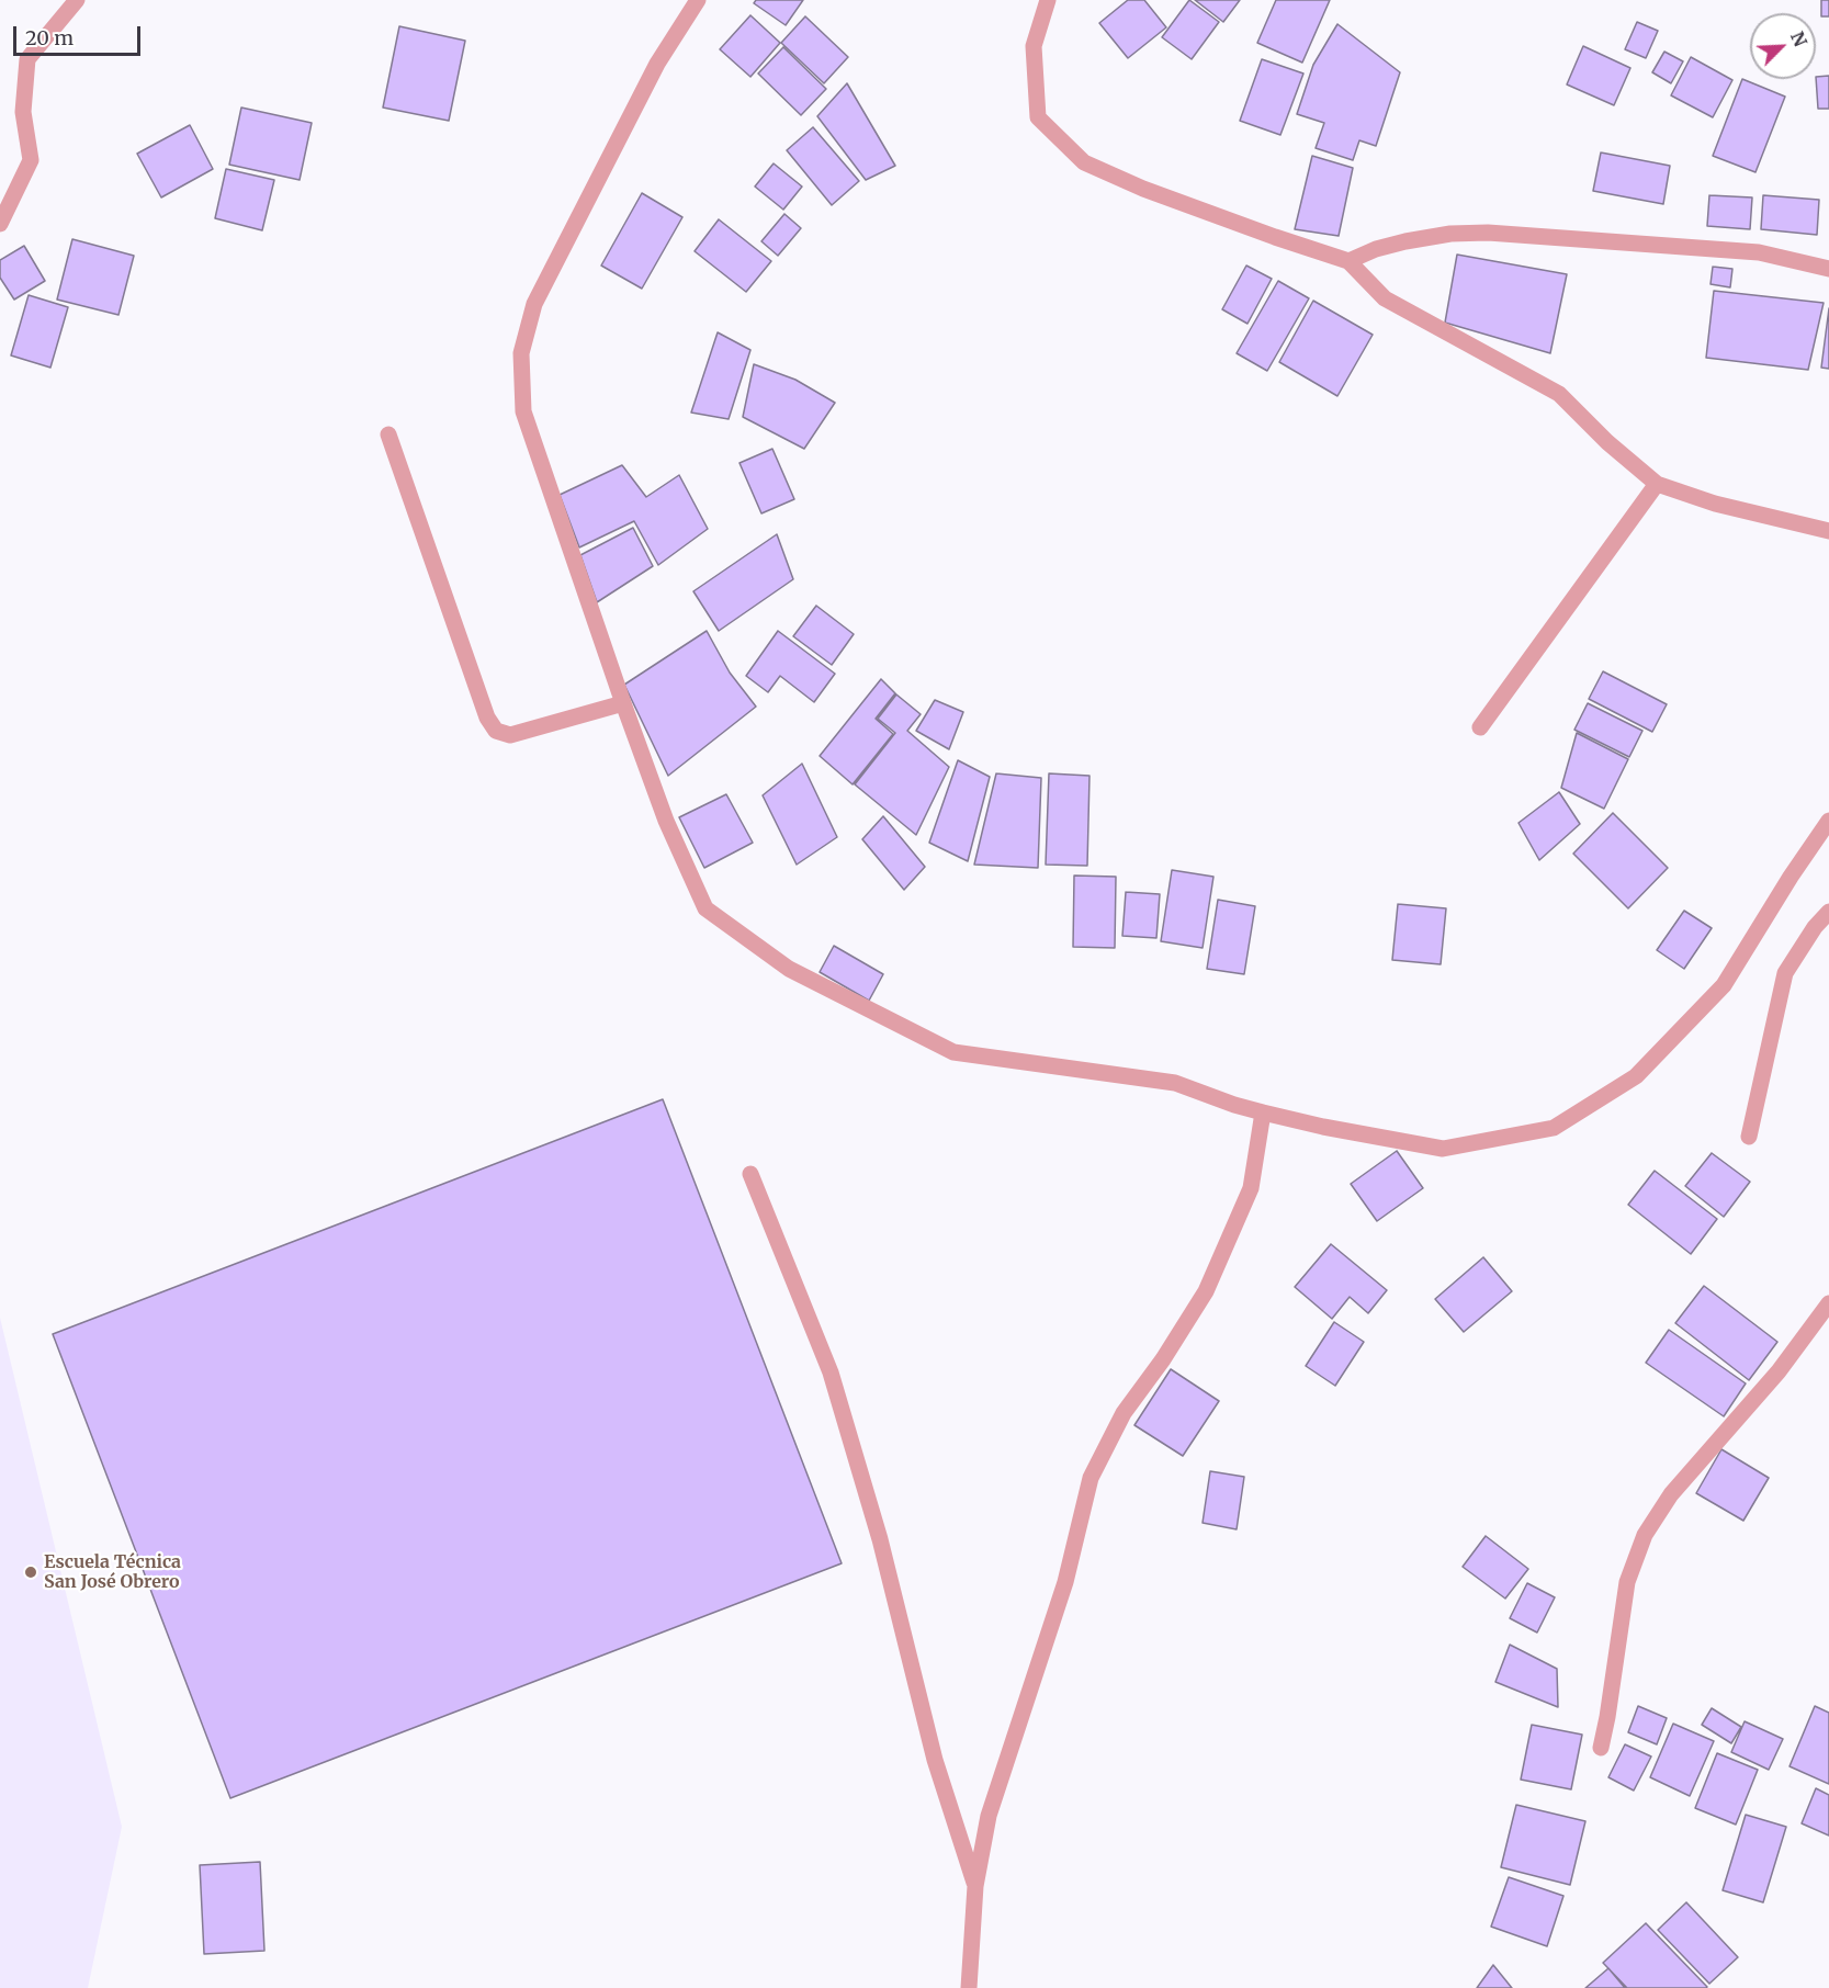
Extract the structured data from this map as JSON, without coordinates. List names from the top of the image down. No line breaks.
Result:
{"places":["Escuela Técnica San José Obrero"],"scale_bar":"20 m","north":"top right"}
